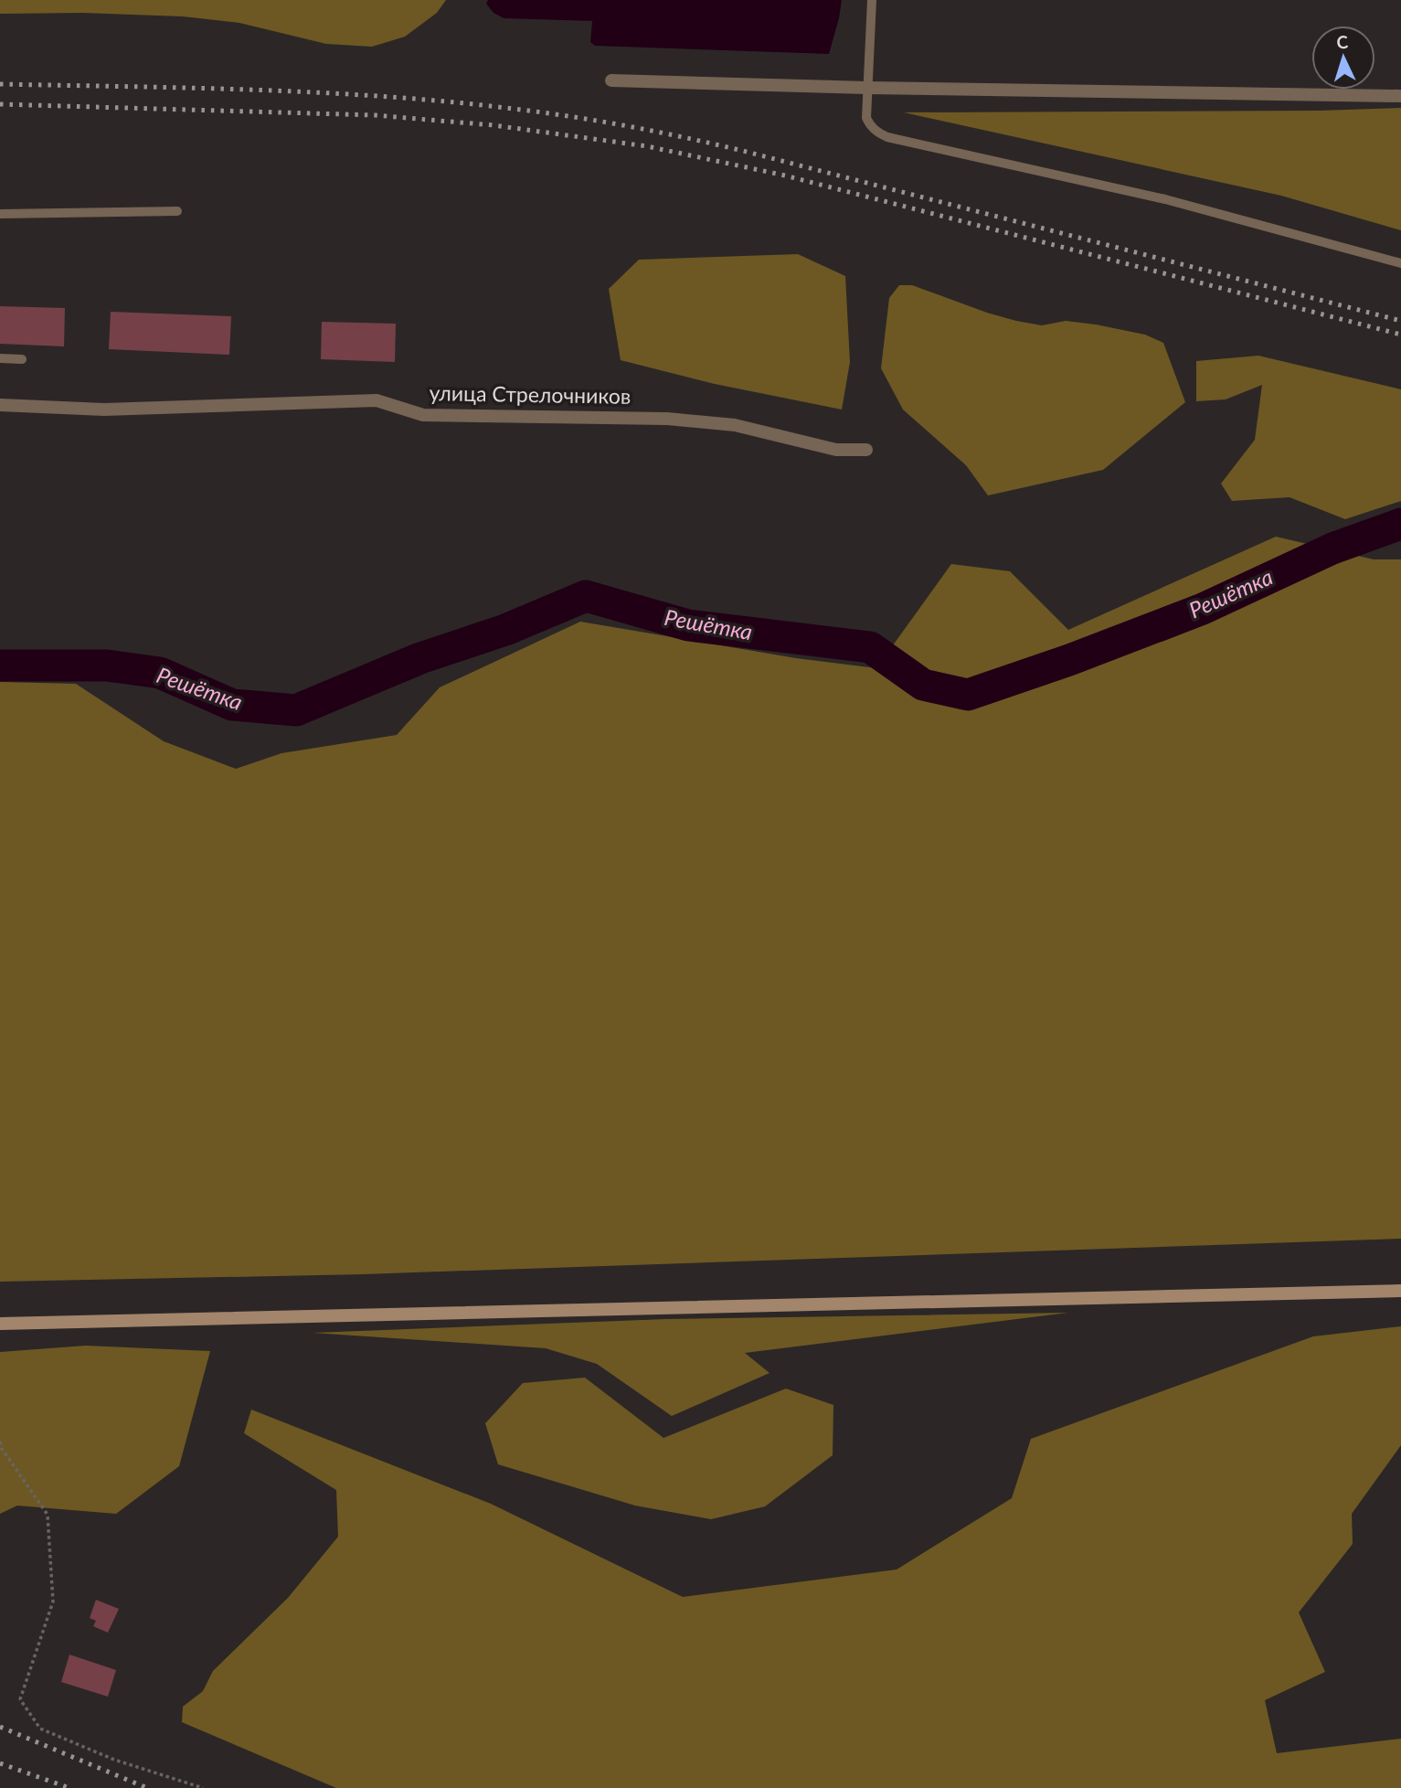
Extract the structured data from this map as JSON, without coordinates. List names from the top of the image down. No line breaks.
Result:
{"streets":{"street":["улица Стрелочников"]},"water":["Решётка"],"north":"top"}
